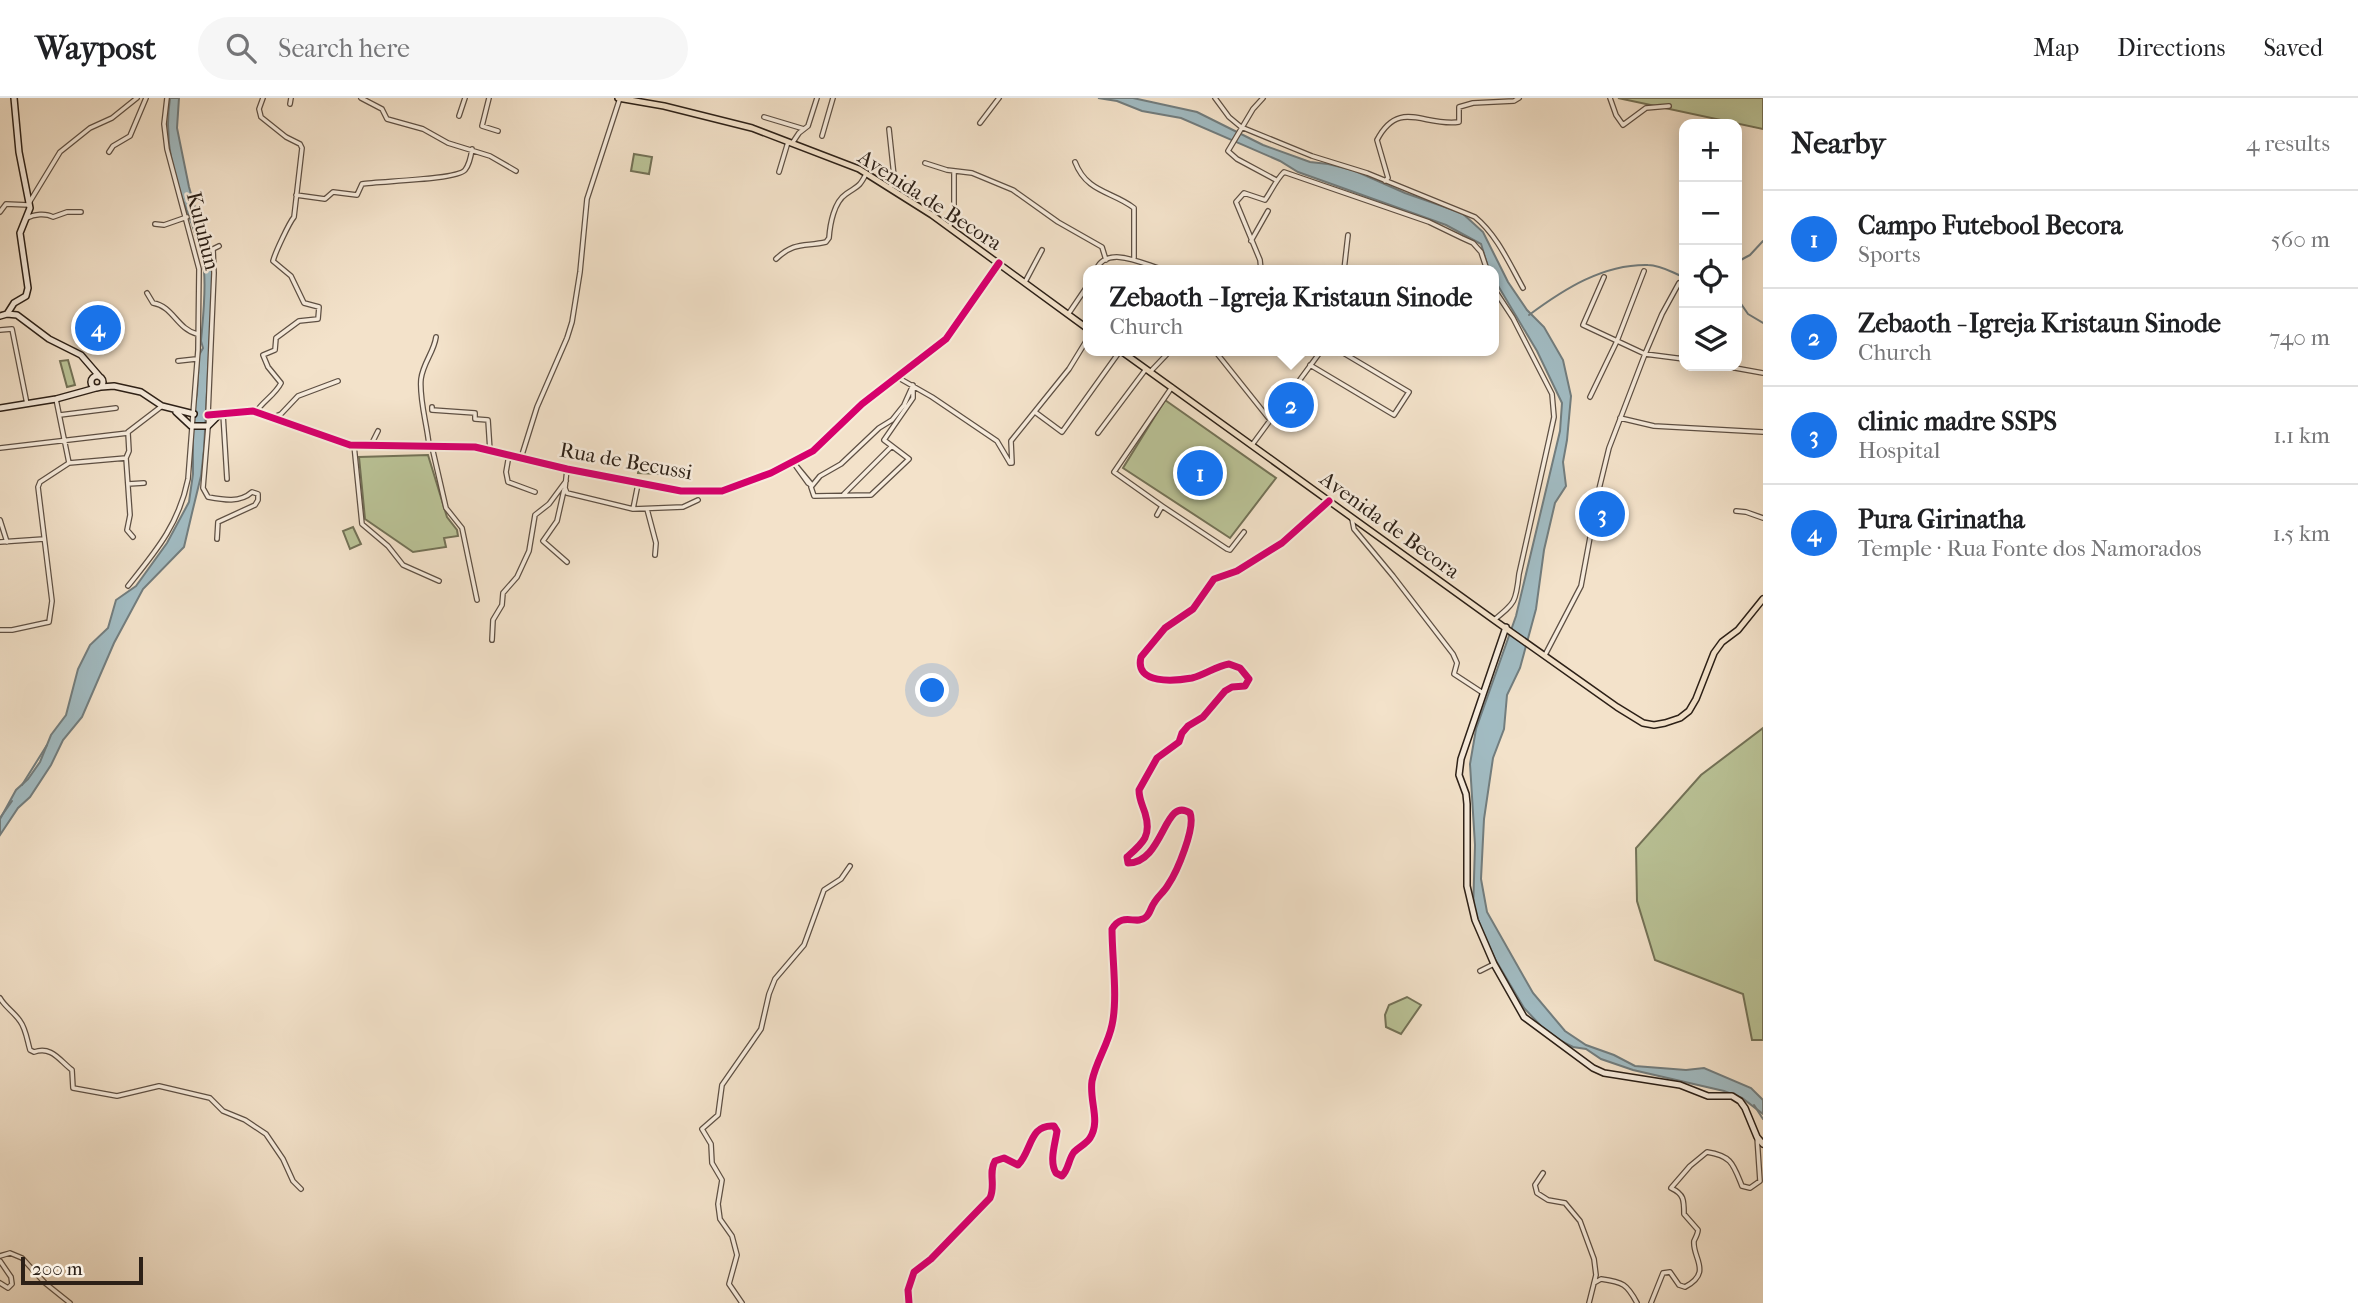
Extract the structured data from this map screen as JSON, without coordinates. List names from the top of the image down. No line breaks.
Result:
{"streets":{"main road":["Avenida de Becora"],"street":["Kuluhun","Rua de Becussi"]},"crossings":[["Avenida de Becora","Rua de Becussi"]],"scale_bar":"200 m","page":{"header":"Waypost","search":"Search here","nav":["Map","Directions","Saved"],"heading":["Nearby","4 results"],"map_buttons":["+","−"],"list":[{"mark":"1","name":"Campo Futebool Becora","note":"Sports","value":"560 m"},{"mark":"2","name":"Zebaoth - Igreja Kristaun Sinode","note":"Church","value":"740 m"},{"mark":"3","name":"clinic madre SSPS","note":"Hospital","value":"1.1 km"},{"mark":"4","name":"Pura Girinatha","note":"Temple · Rua Fonte dos Namorados","value":"1.5 km"}],"popup":["Zebaoth - Igreja Kristaun Sinode","Church"],"pins":["4","2","1","3"],"scale":"200 m"}}
